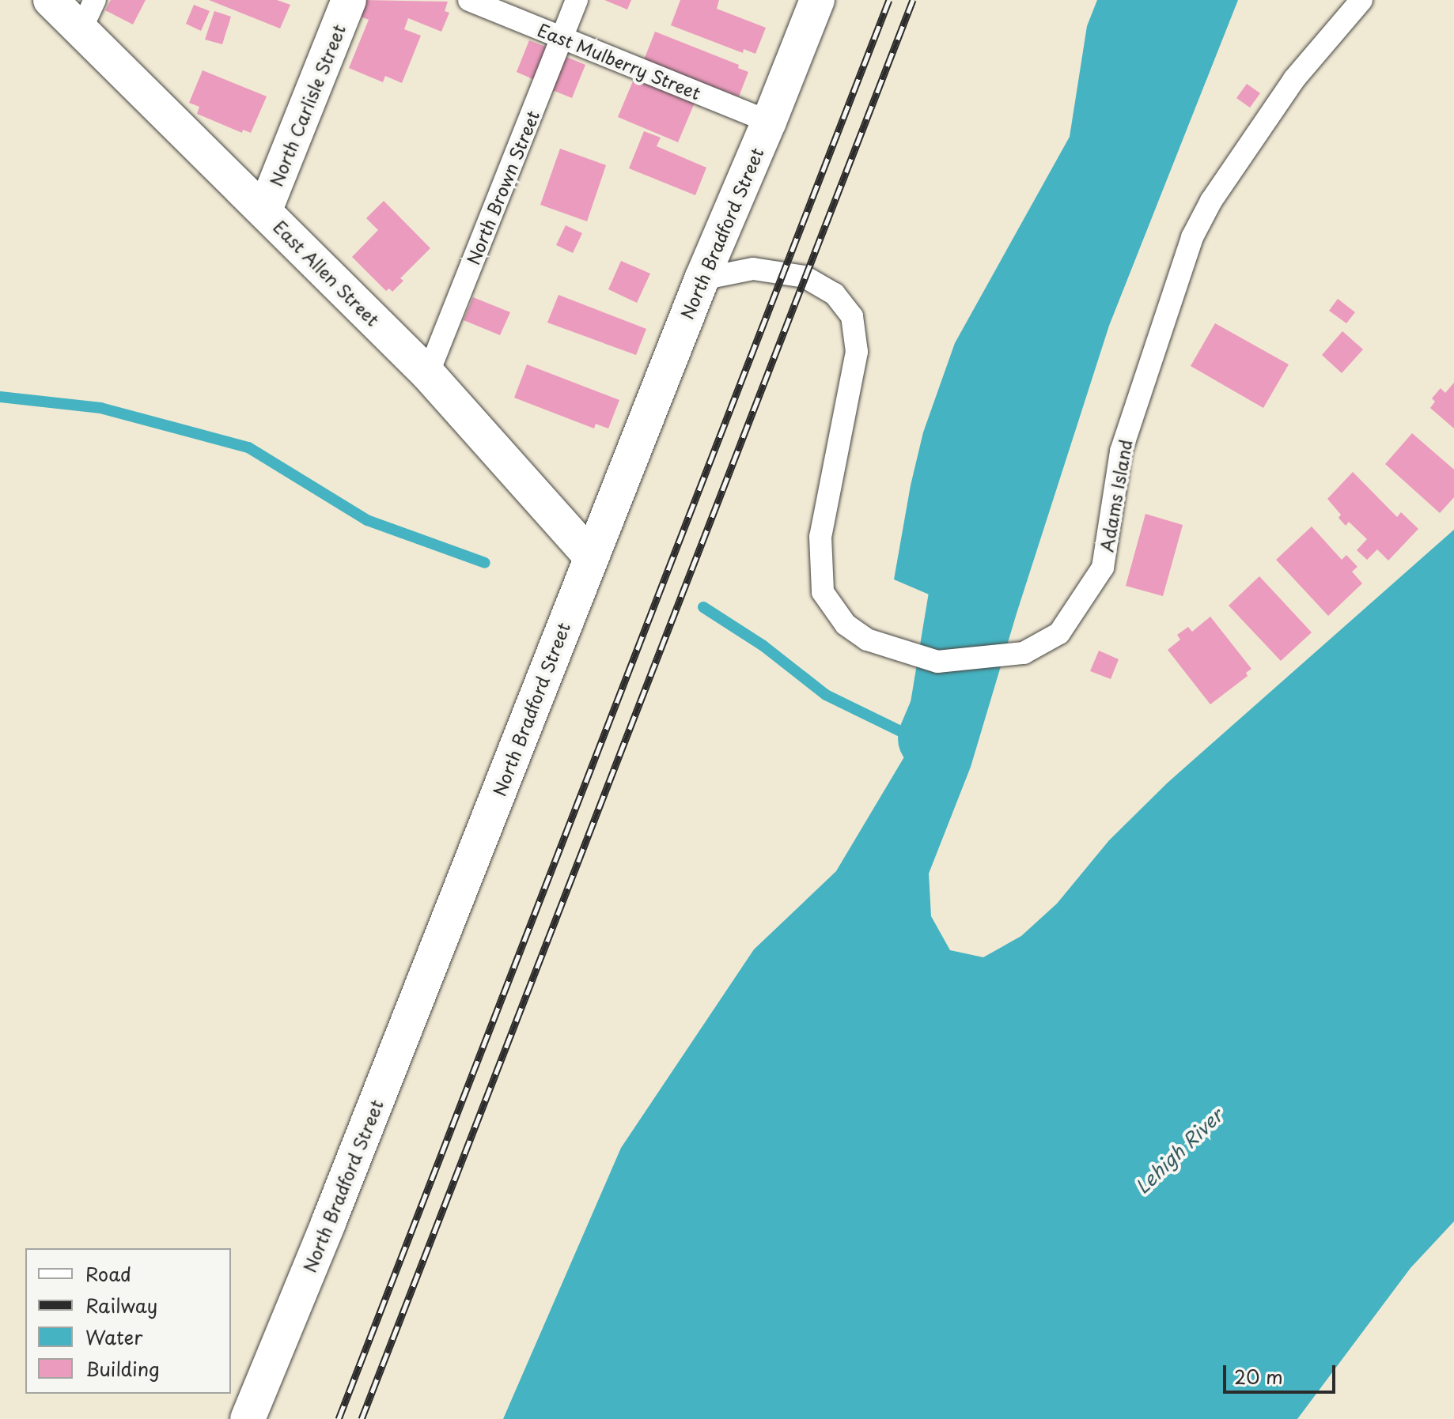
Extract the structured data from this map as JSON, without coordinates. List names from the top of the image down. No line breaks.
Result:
{"streets":{"street":["North Carlisle Street","North Bradford Street","East Allen Street"],"lane":["East Mulberry Street","North Brown Street","Adams Island"]},"crossings":[["East Mulberry Street","North Brown Street"],["East Mulberry Street","North Bradford Street"],["North Carlisle Street","East Allen Street"],["North Brown Street","East Allen Street"],["North Bradford Street","East Allen Street"],["North Bradford Street","Adams Island"]],"water":["Lehigh River"],"legend":["Road","Railway","Water","Building"],"scale_bar":"20 m"}
